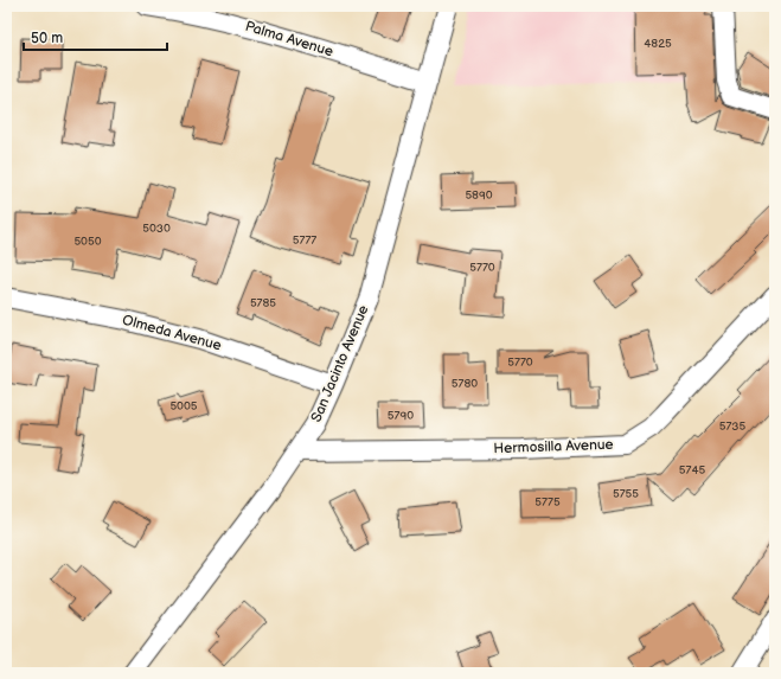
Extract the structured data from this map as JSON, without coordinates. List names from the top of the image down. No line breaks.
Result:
{"streets":{"street":["Palma Avenue","Olmeda Avenue","San Jacinto Avenue","Hermosilla Avenue"]},"crossings":[["Palma Avenue","San Jacinto Avenue"],["Olmeda Avenue","San Jacinto Avenue"],["San Jacinto Avenue","Hermosilla Avenue"]],"house_numbers":["4825","5890","5030","5777","5050","5770","5785","5770","5780","5005","5790","5735","5745","5755","5775"],"scale_bar":"50 m"}
